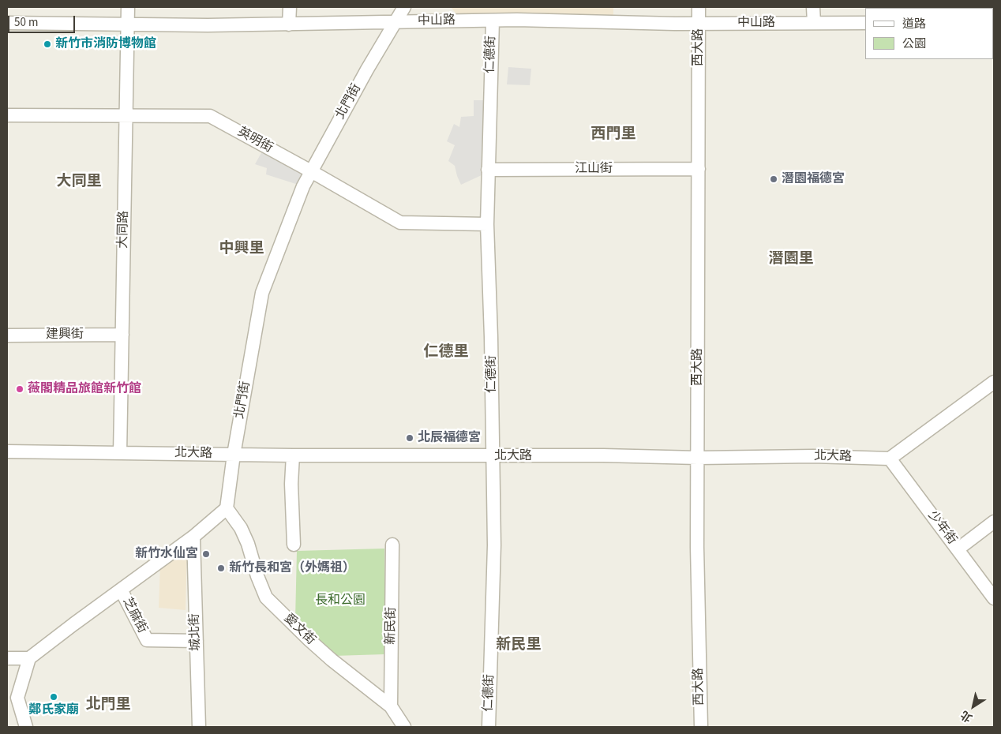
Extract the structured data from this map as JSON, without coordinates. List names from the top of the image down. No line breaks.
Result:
{"streets":{"street":["中山路","西大路","仁德街","北門街","英明街","江山街","大同路","建興街","北大路","少年街","芝麻街","新民街","愛文街","城北街"]},"crossings":[["中山路","西大路"],["中山路","仁德街"],["中山路","北門街"],["中山路","大同路"],["西大路","江山街"],["西大路","北大路"],["仁德街","英明街"],["仁德街","江山街"],["仁德街","北大路"],["北門街","英明街"],["北門街","北大路"],["北門街","愛文街"],["英明街","大同路"],["大同路","建興街"],["大同路","北大路"],["北大路","少年街"],["芝麻街","城北街"],["新民街","愛文街"]],"districts":["西門里","大同里","中興里","潛園里","仁德里","新民里","北門里"],"parks":["長和公園"],"places":["新竹市消防博物館","潛園福德宮","薇閣精品旅館新竹館","北辰福德宮","新竹水仙宮","新竹長和宮（外媽祖）","鄭氏家廟"],"legend":["道路","公園"],"scale_bar":"50 m","north":"bottom left"}
